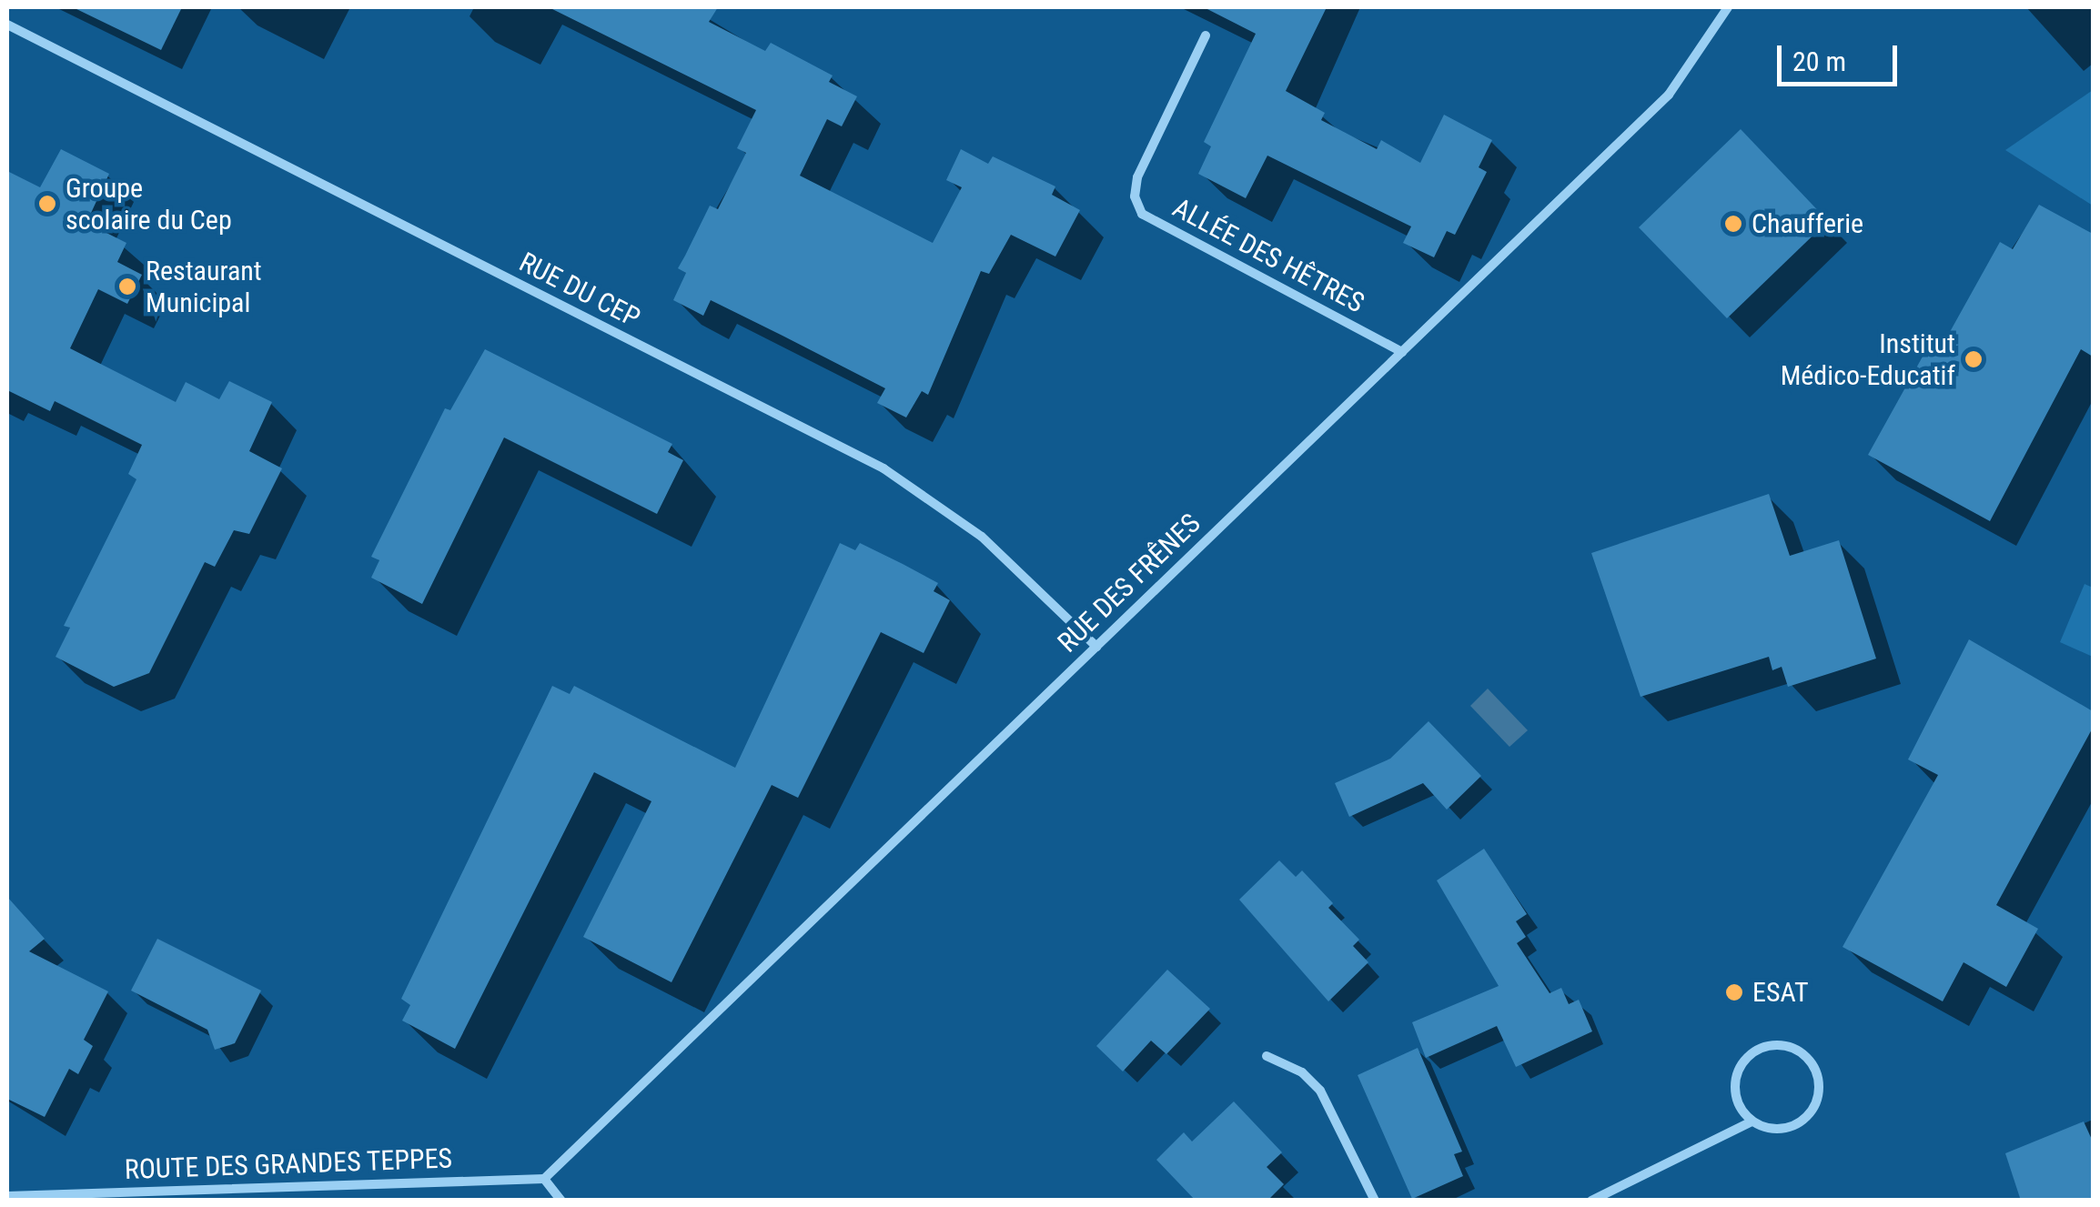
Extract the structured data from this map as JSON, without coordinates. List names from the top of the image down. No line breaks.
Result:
{"streets":{"street":["ALLÉE DES HÊTRES","RUE DU CEP","RUE DES FRÊNES","ROUTE DES GRANDES TEPPES"]},"crossings":[["ALLÉE DES HÊTRES","RUE DES FRÊNES"],["RUE DU CEP","RUE DES FRÊNES"],["RUE DES FRÊNES","ROUTE DES GRANDES TEPPES"]],"places":["Groupe scolaire du Cep","Chaufferie","Restaurant Municipal","Institut Médico-Educatif","ESAT"],"scale_bar":"20 m"}
